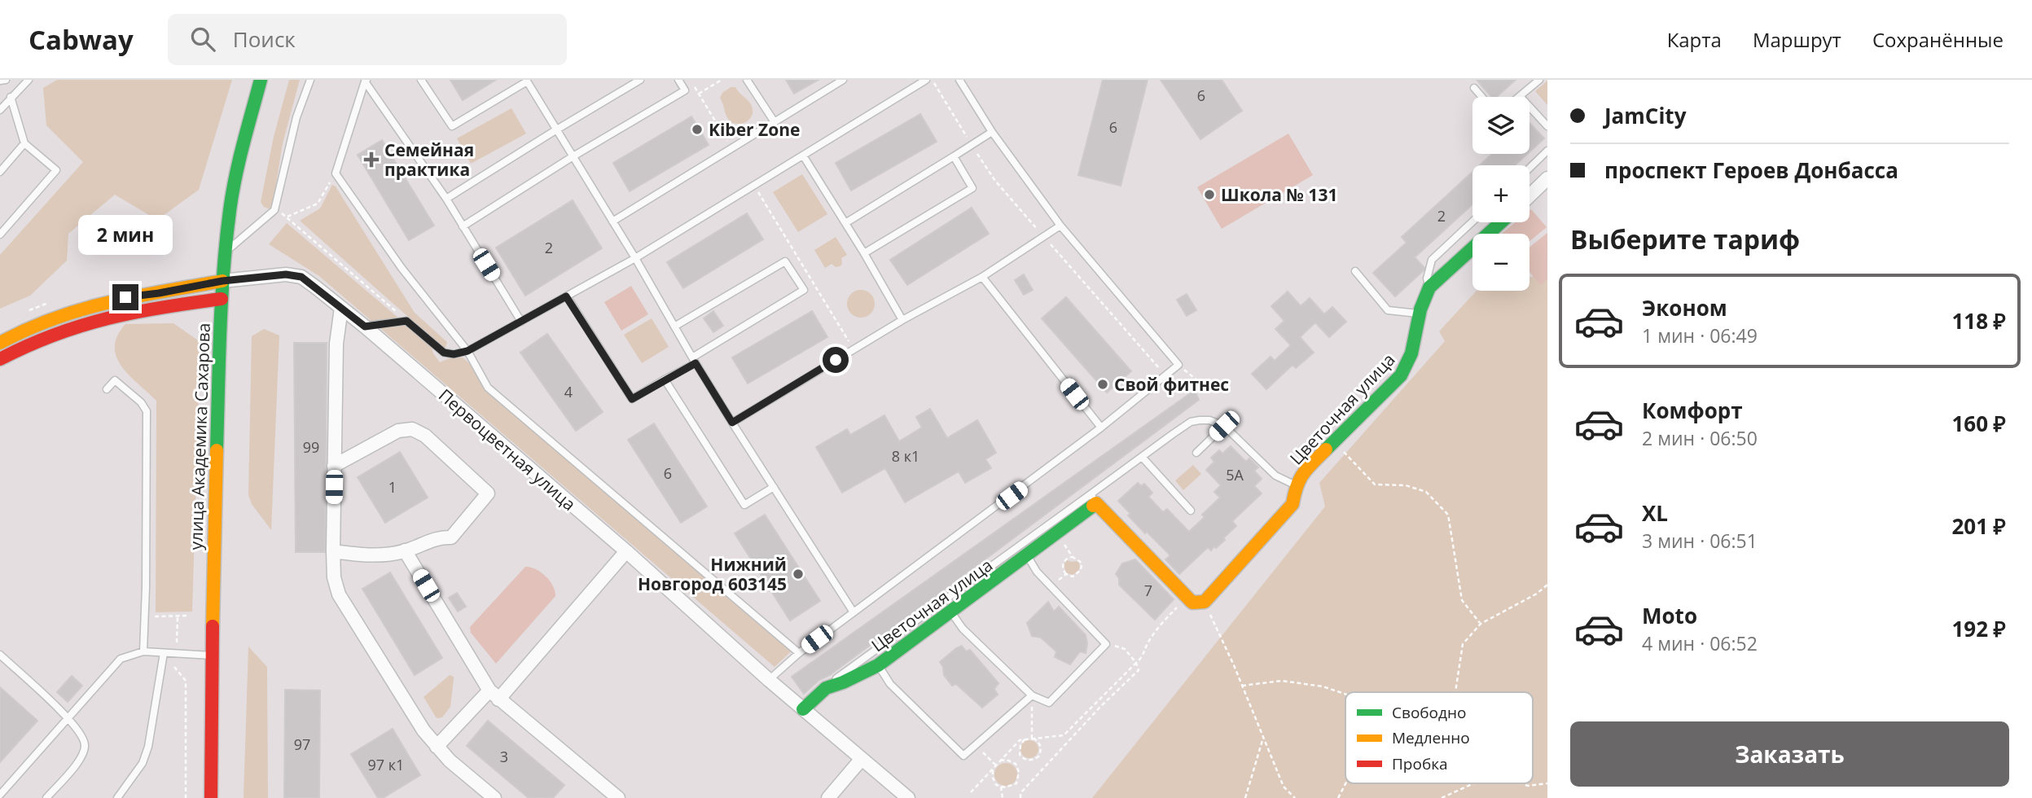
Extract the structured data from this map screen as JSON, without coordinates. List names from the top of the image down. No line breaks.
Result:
{"streets":{"street":["Цветочная улица","улица Академика Сахарова","Первоцветная улица"]},"crossings":[["Цветочная улица","Первоцветная улица"],["улица Академика Сахарова","Первоцветная улица"]],"places":{"other":["Kiber Zone","Школа № 131","Свой фитнес","Нижний Новгород 603145"],"health":["Семейная практика"]},"house_numbers":["6","6","2","2","4","99","8 к1","6","5А","1","7","97","3","97 к1"],"legend":["Свободно","Медленно","Пробка"],"page":{"header":"Cabway","search":"Поиск","nav":["Карта","Маршрут","Сохранённые"],"banner":["JamCity","проспект Героев Донбасса"],"map_buttons":["+","−"],"heading":"Выберите тариф","bubble":"2 мин","list":[{"name":"Эконом","note":"1 мин · 06:49","value":"118 ₽"},{"name":"Комфорт","note":"2 мин · 06:50","value":"160 ₽"},{"name":"XL","note":"3 мин · 06:51","value":"201 ₽"},{"name":"Moto","note":"4 мин · 06:52","value":"192 ₽"}],"buttons":"Заказать"}}
